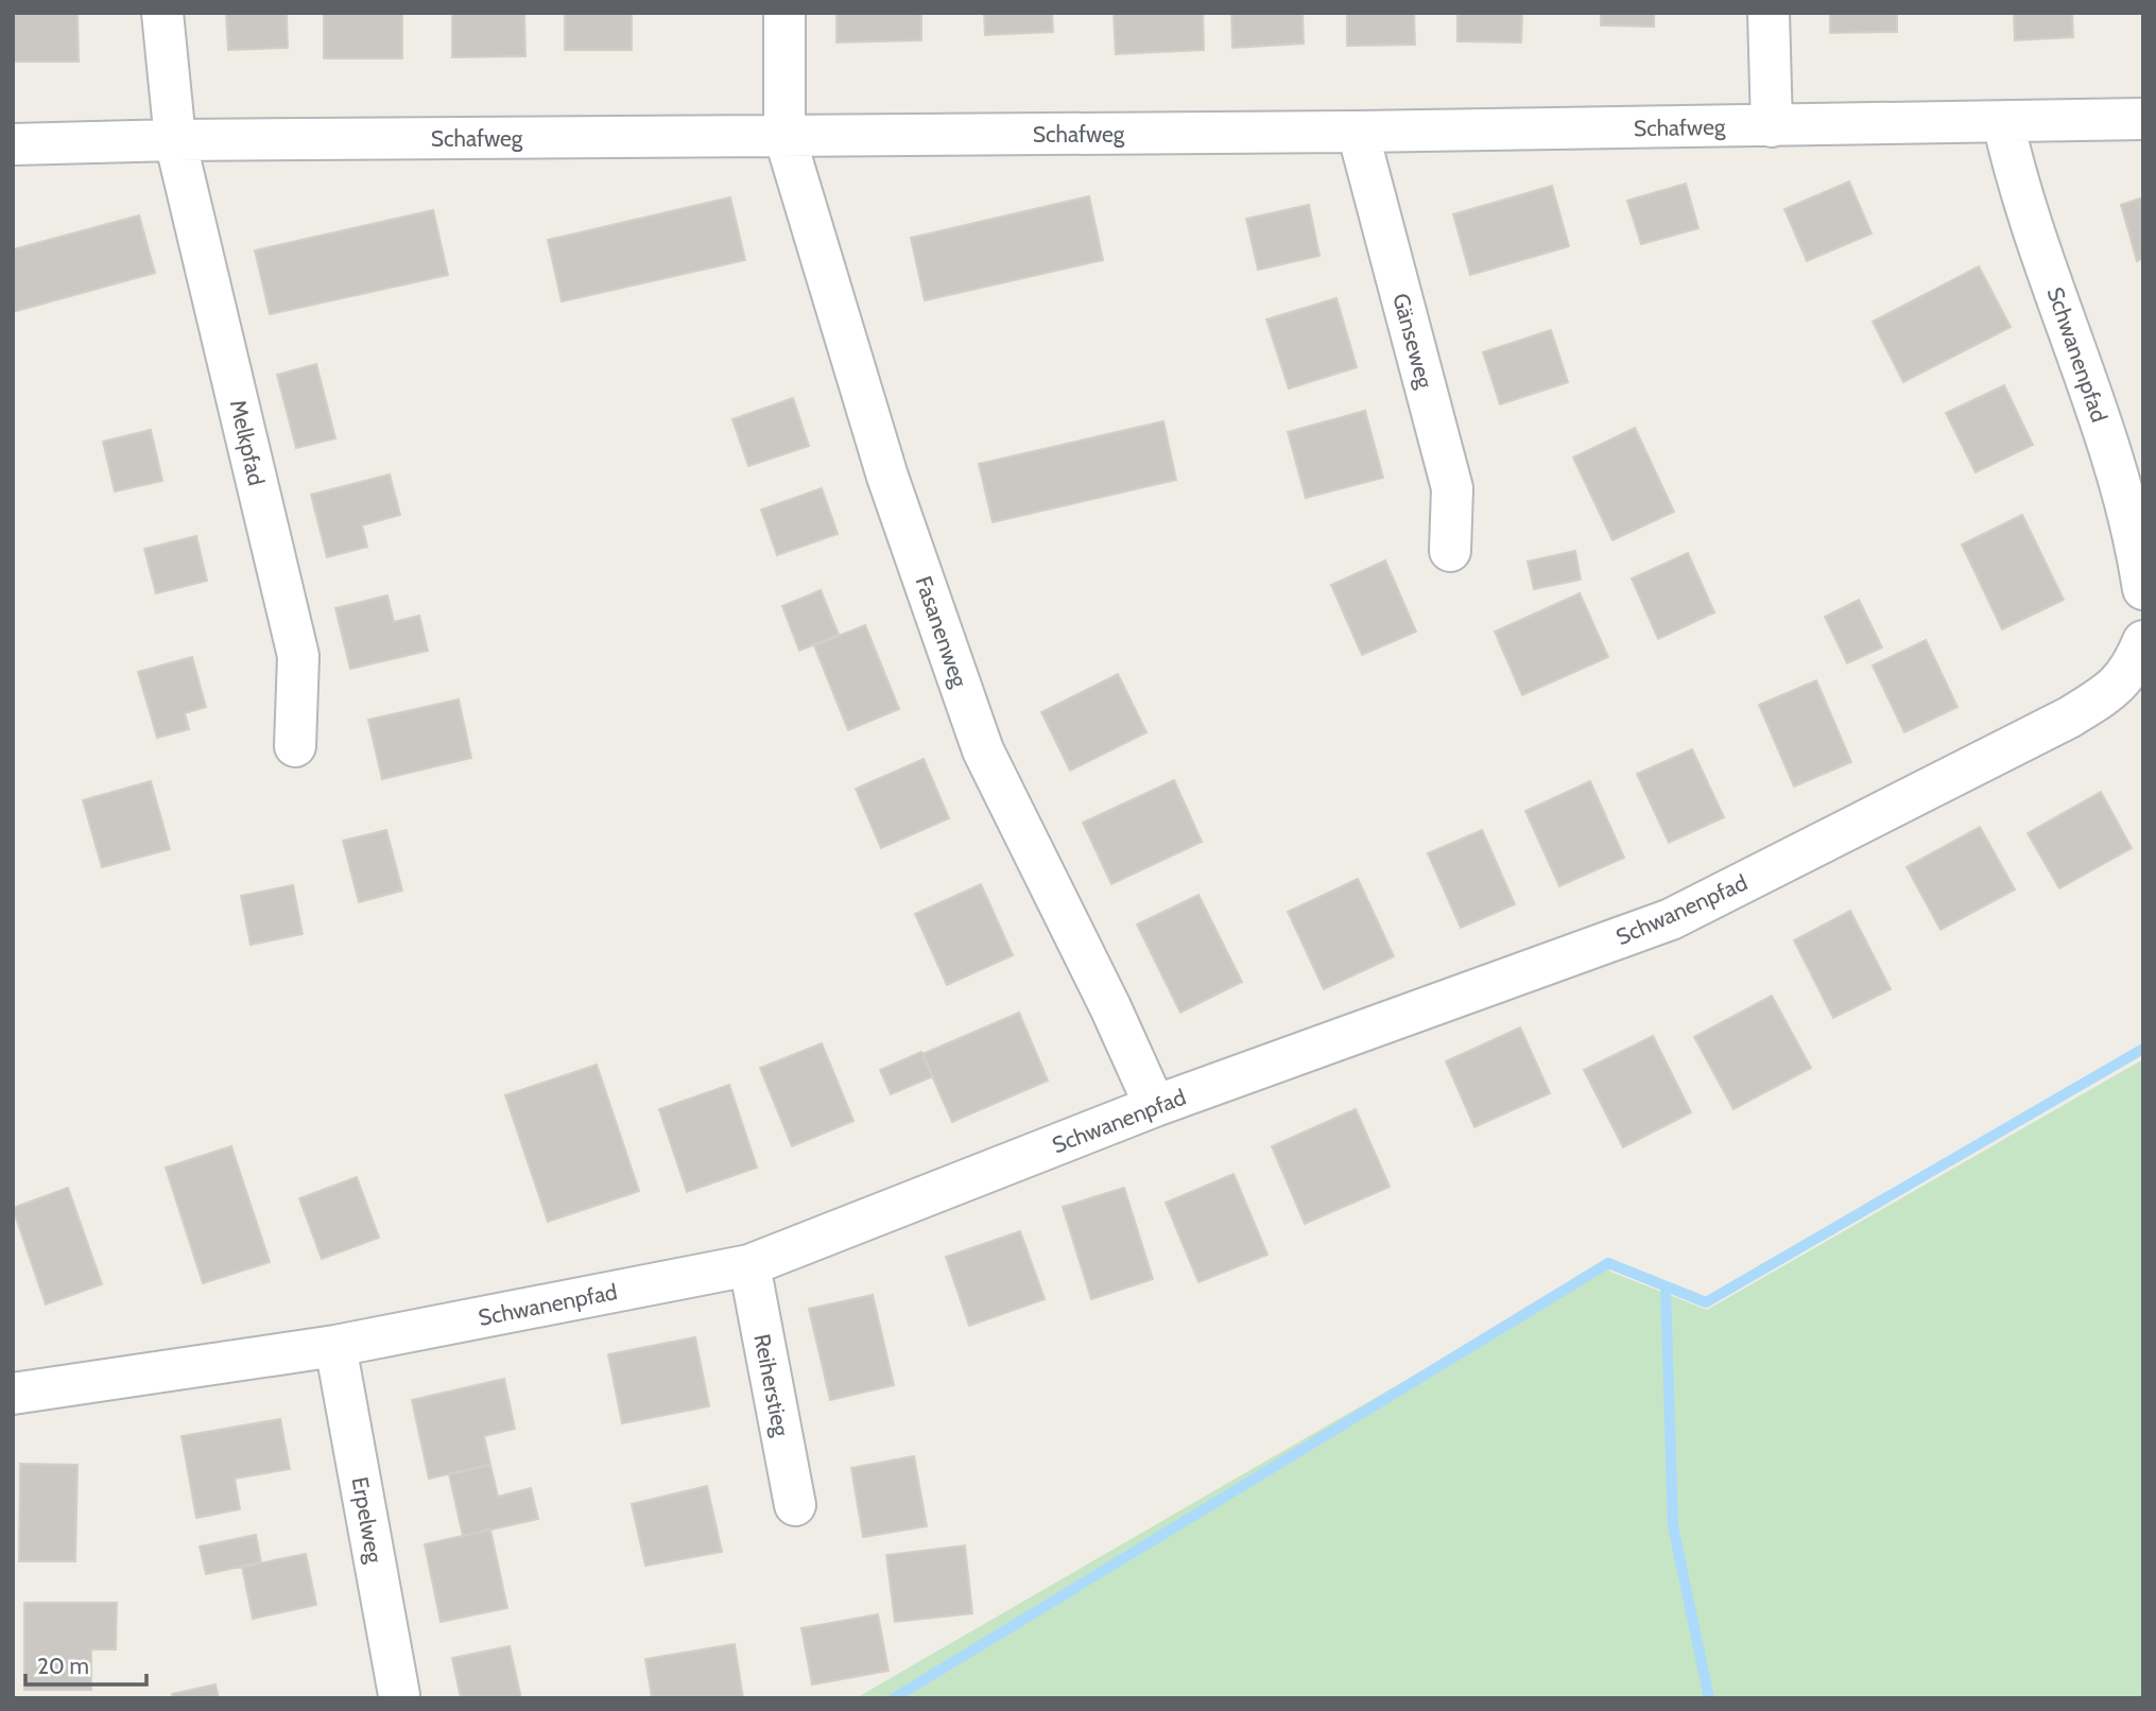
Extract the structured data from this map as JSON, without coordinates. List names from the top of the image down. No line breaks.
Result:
{"streets":{"street":["Schafweg","Gänseweg","Schwanenpfad","Melkpfad","Fasanenweg","Reiherstieg","Erpelweg"]},"crossings":[["Schafweg","Gänseweg"],["Schafweg","Schwanenpfad"],["Schafweg","Melkpfad"],["Schafweg","Fasanenweg"],["Schwanenpfad","Fasanenweg"],["Schwanenpfad","Reiherstieg"],["Schwanenpfad","Erpelweg"]],"scale_bar":"20 m"}
